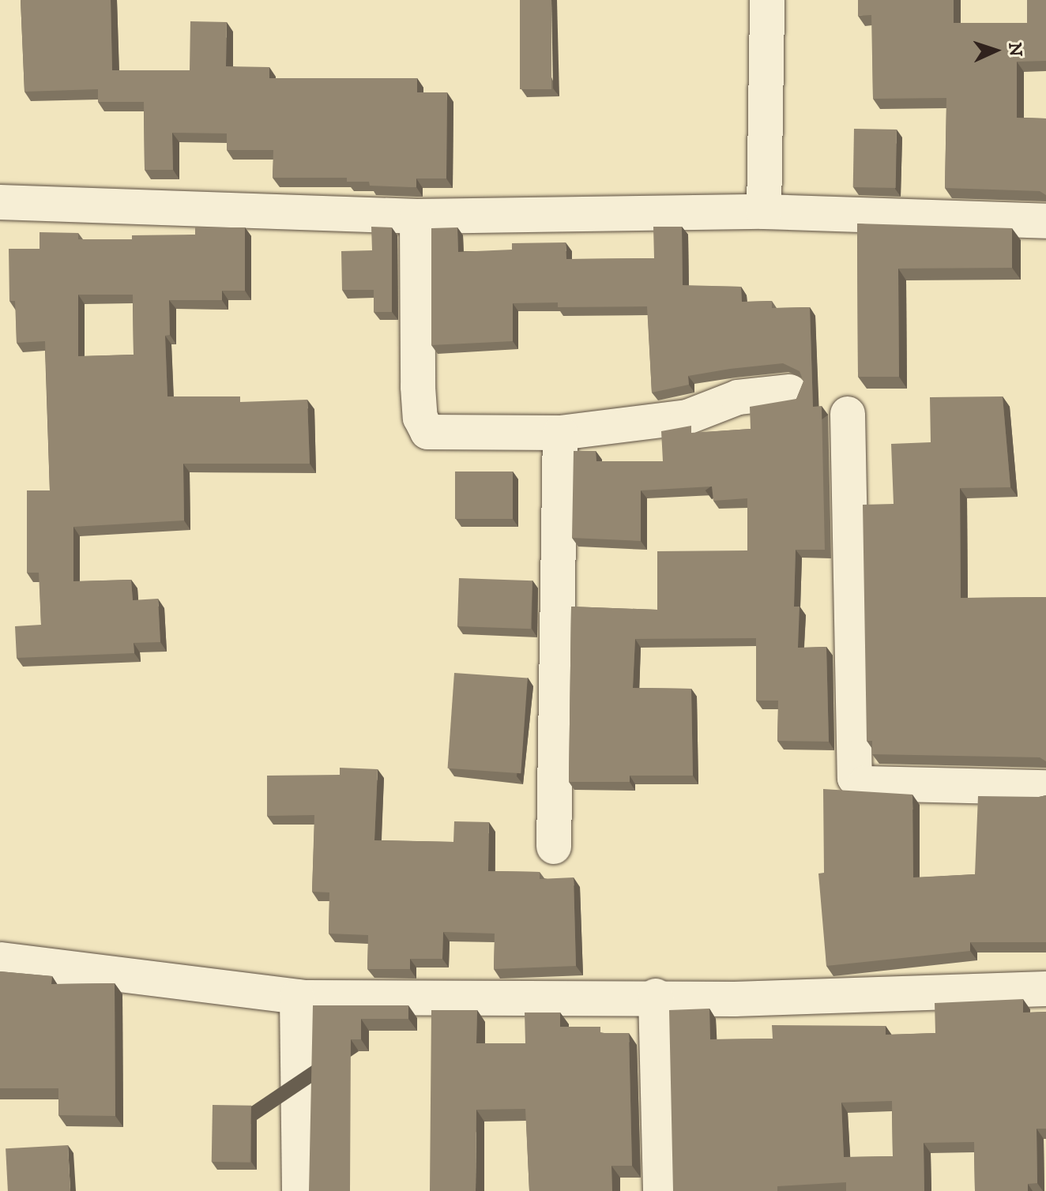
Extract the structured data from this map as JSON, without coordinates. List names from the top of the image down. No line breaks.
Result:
{"north":"right"}
